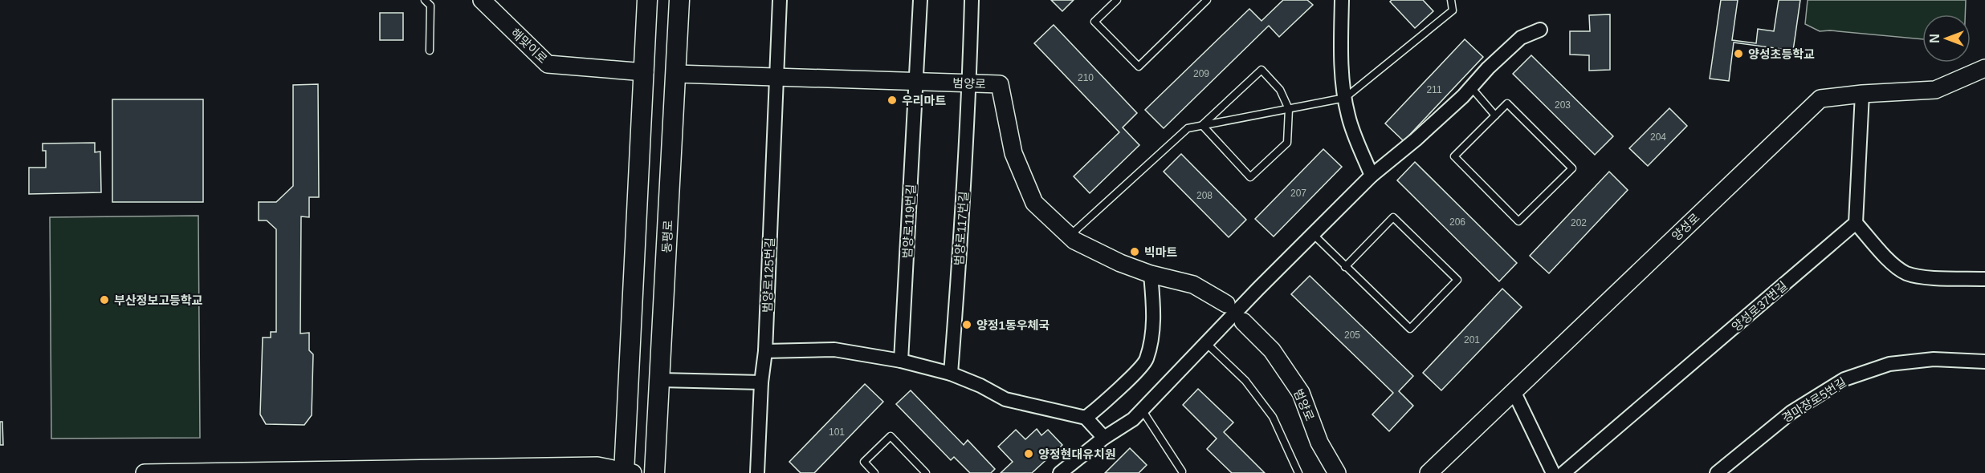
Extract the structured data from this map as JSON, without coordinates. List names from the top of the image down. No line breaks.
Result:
{"streets":{"main road":["동평로"],"street":["해맞이로","범양로","범양로119번길","양성로","범양로117번길","범양로125번길","양성로37번길","경마장로5번길"]},"crossings":[["범양로","범양로119번길"],["범양로","범양로117번길"],["범양로","동평로"],["범양로","범양로125번길"]],"places":["양성초등학교","우리마트","빅마트","부산정보고등학교","양정1동우체국","양정현대유치원"],"house_numbers":["209","210","211","203","204","207","208","206","202","205","201","101"],"north":"left"}
